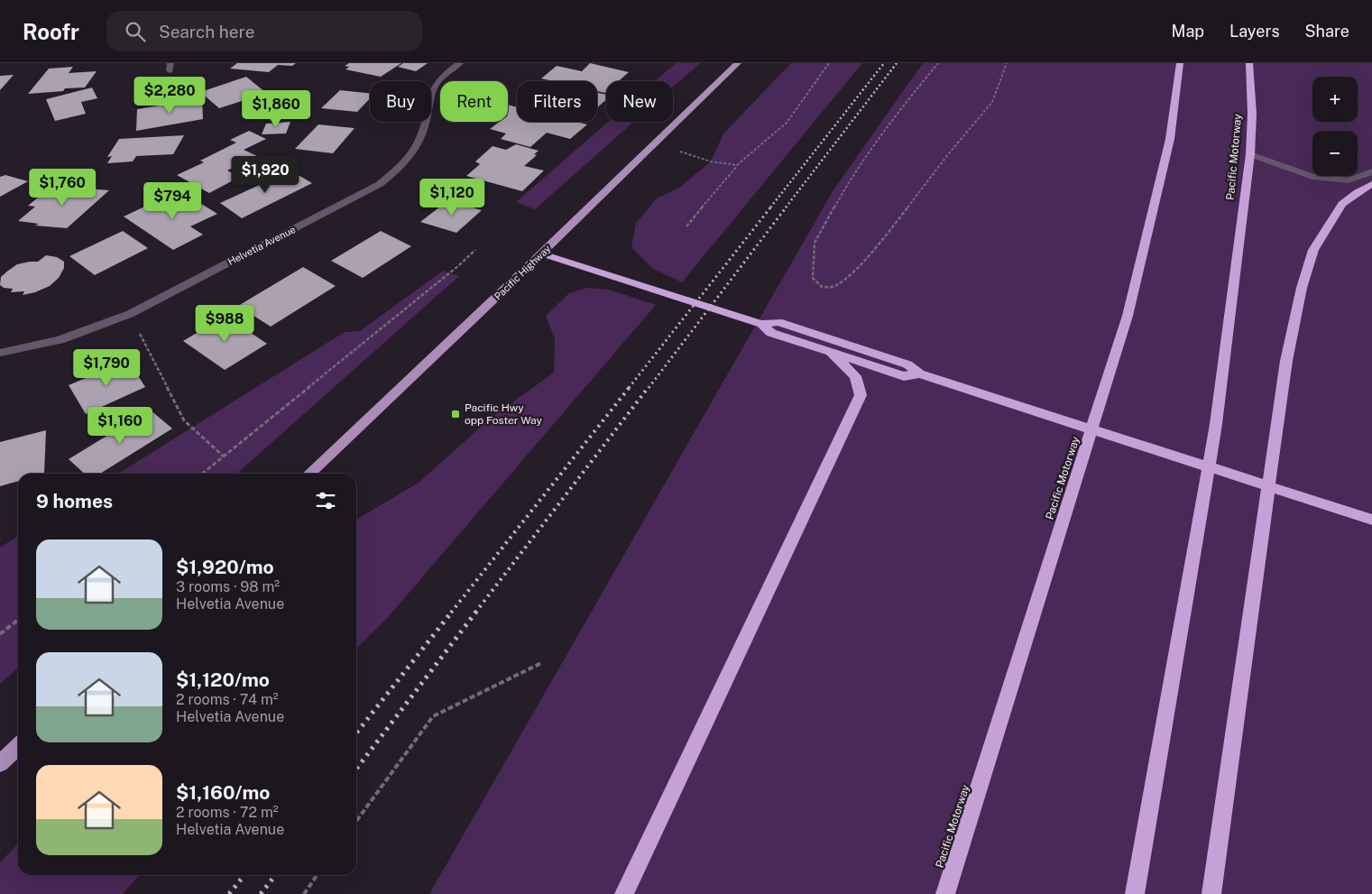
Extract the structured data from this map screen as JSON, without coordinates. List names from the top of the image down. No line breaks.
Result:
{"streets":{"highway":["Pacific Motorway"],"main road":["Pacific Highway"],"street":["Helvetia Avenue"]},"places":{"transit":["Pacific Hwy opp Foster Way"]},"page":{"header":"Roofr","search":"Search here","nav":["Map","Layers","Share"],"map_buttons":["+","−"],"price":["$2,280","$1,860","$1,920","$1,760","$1,120","$794","$988","$1,790","$1,160"],"chip":["Buy","Rent","Filters","New"],"heading":"9 homes","list":[{"name":"$1,920/mo","note":"3 rooms · 98 m² · Helvetia Avenue"},{"name":"$1,120/mo","note":"2 rooms · 74 m² · Helvetia Avenue"},{"name":"$1,160/mo","note":"2 rooms · 72 m² · Helvetia Avenue"}]}}
